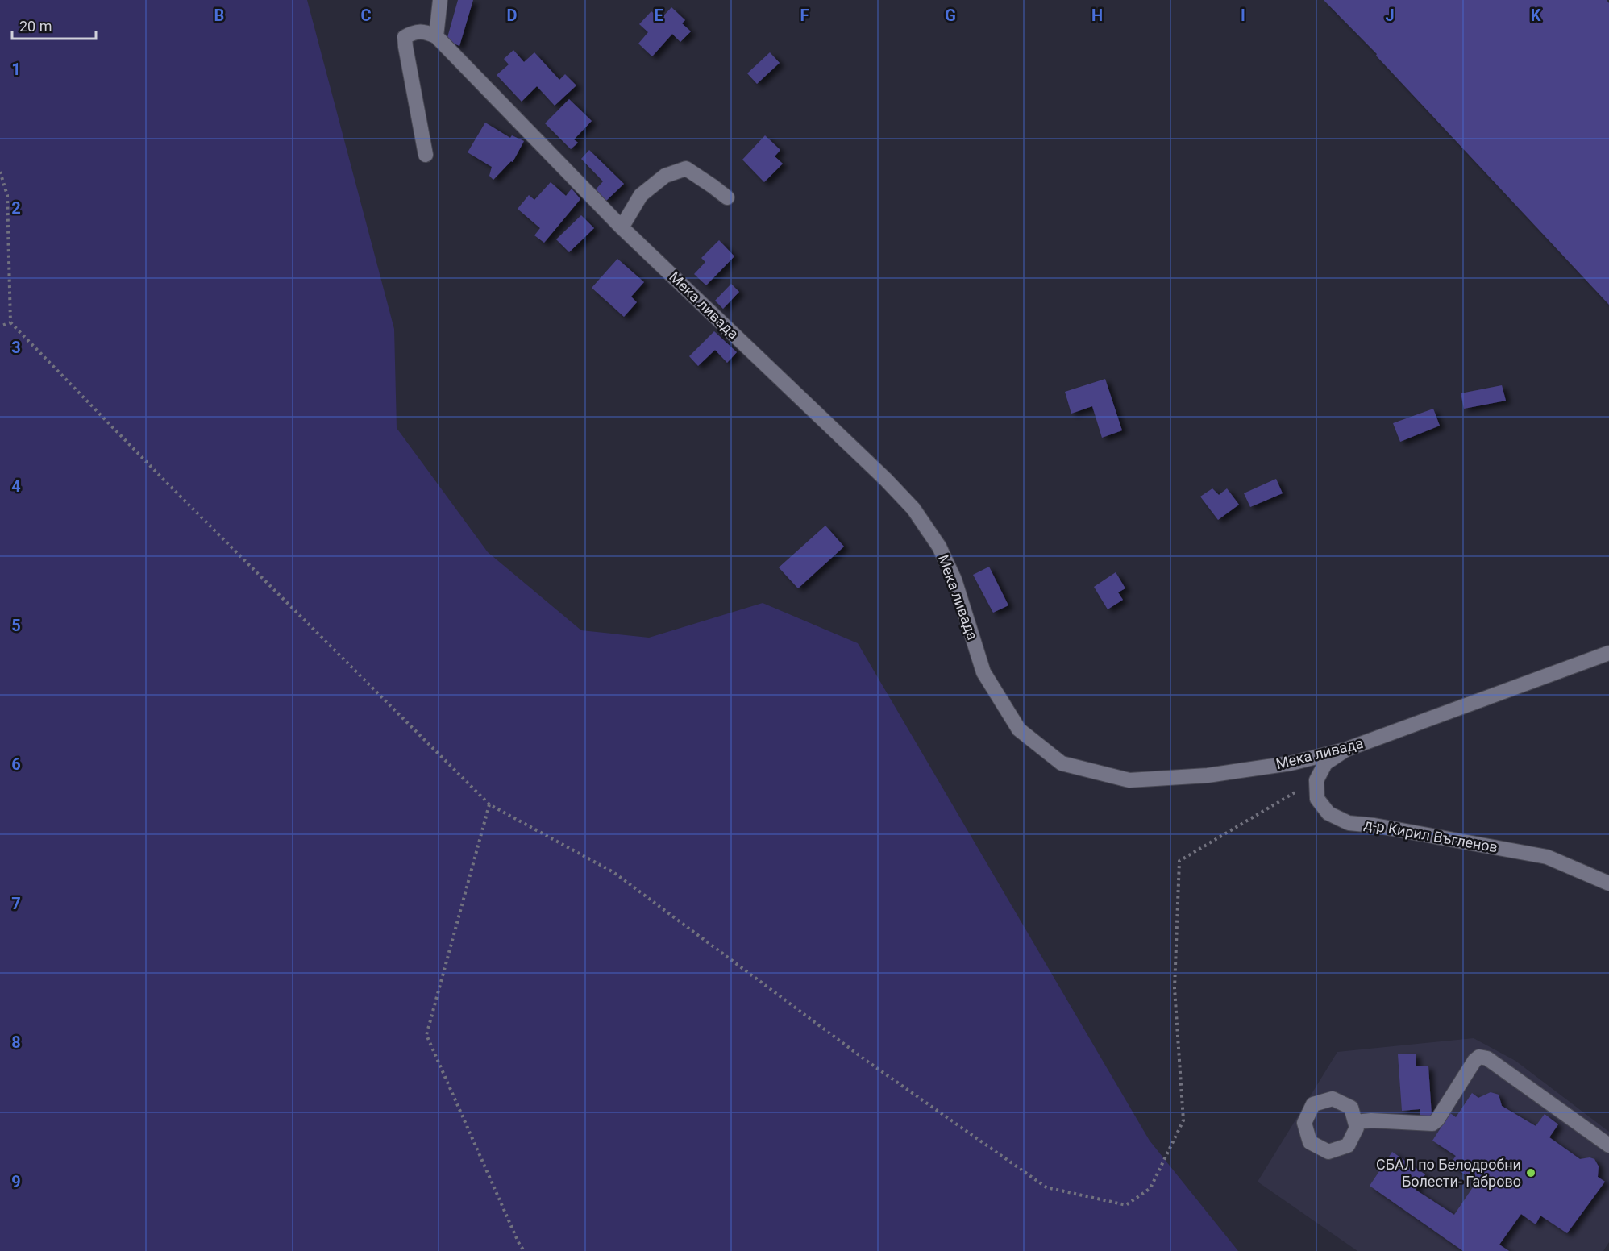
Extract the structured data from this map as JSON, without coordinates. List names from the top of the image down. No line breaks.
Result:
{"streets":{"street":["Мека ливада","д-р Кирил Въгленов"]},"places":["СБАЛ по Белодробни Болести- Габрово"],"scale_bar":"20 m","grid":{"columns":["B","C","D","E","F","G","H","I","J","K"],"rows":["1","2","3","4","5","6","7","8","9"]}}
